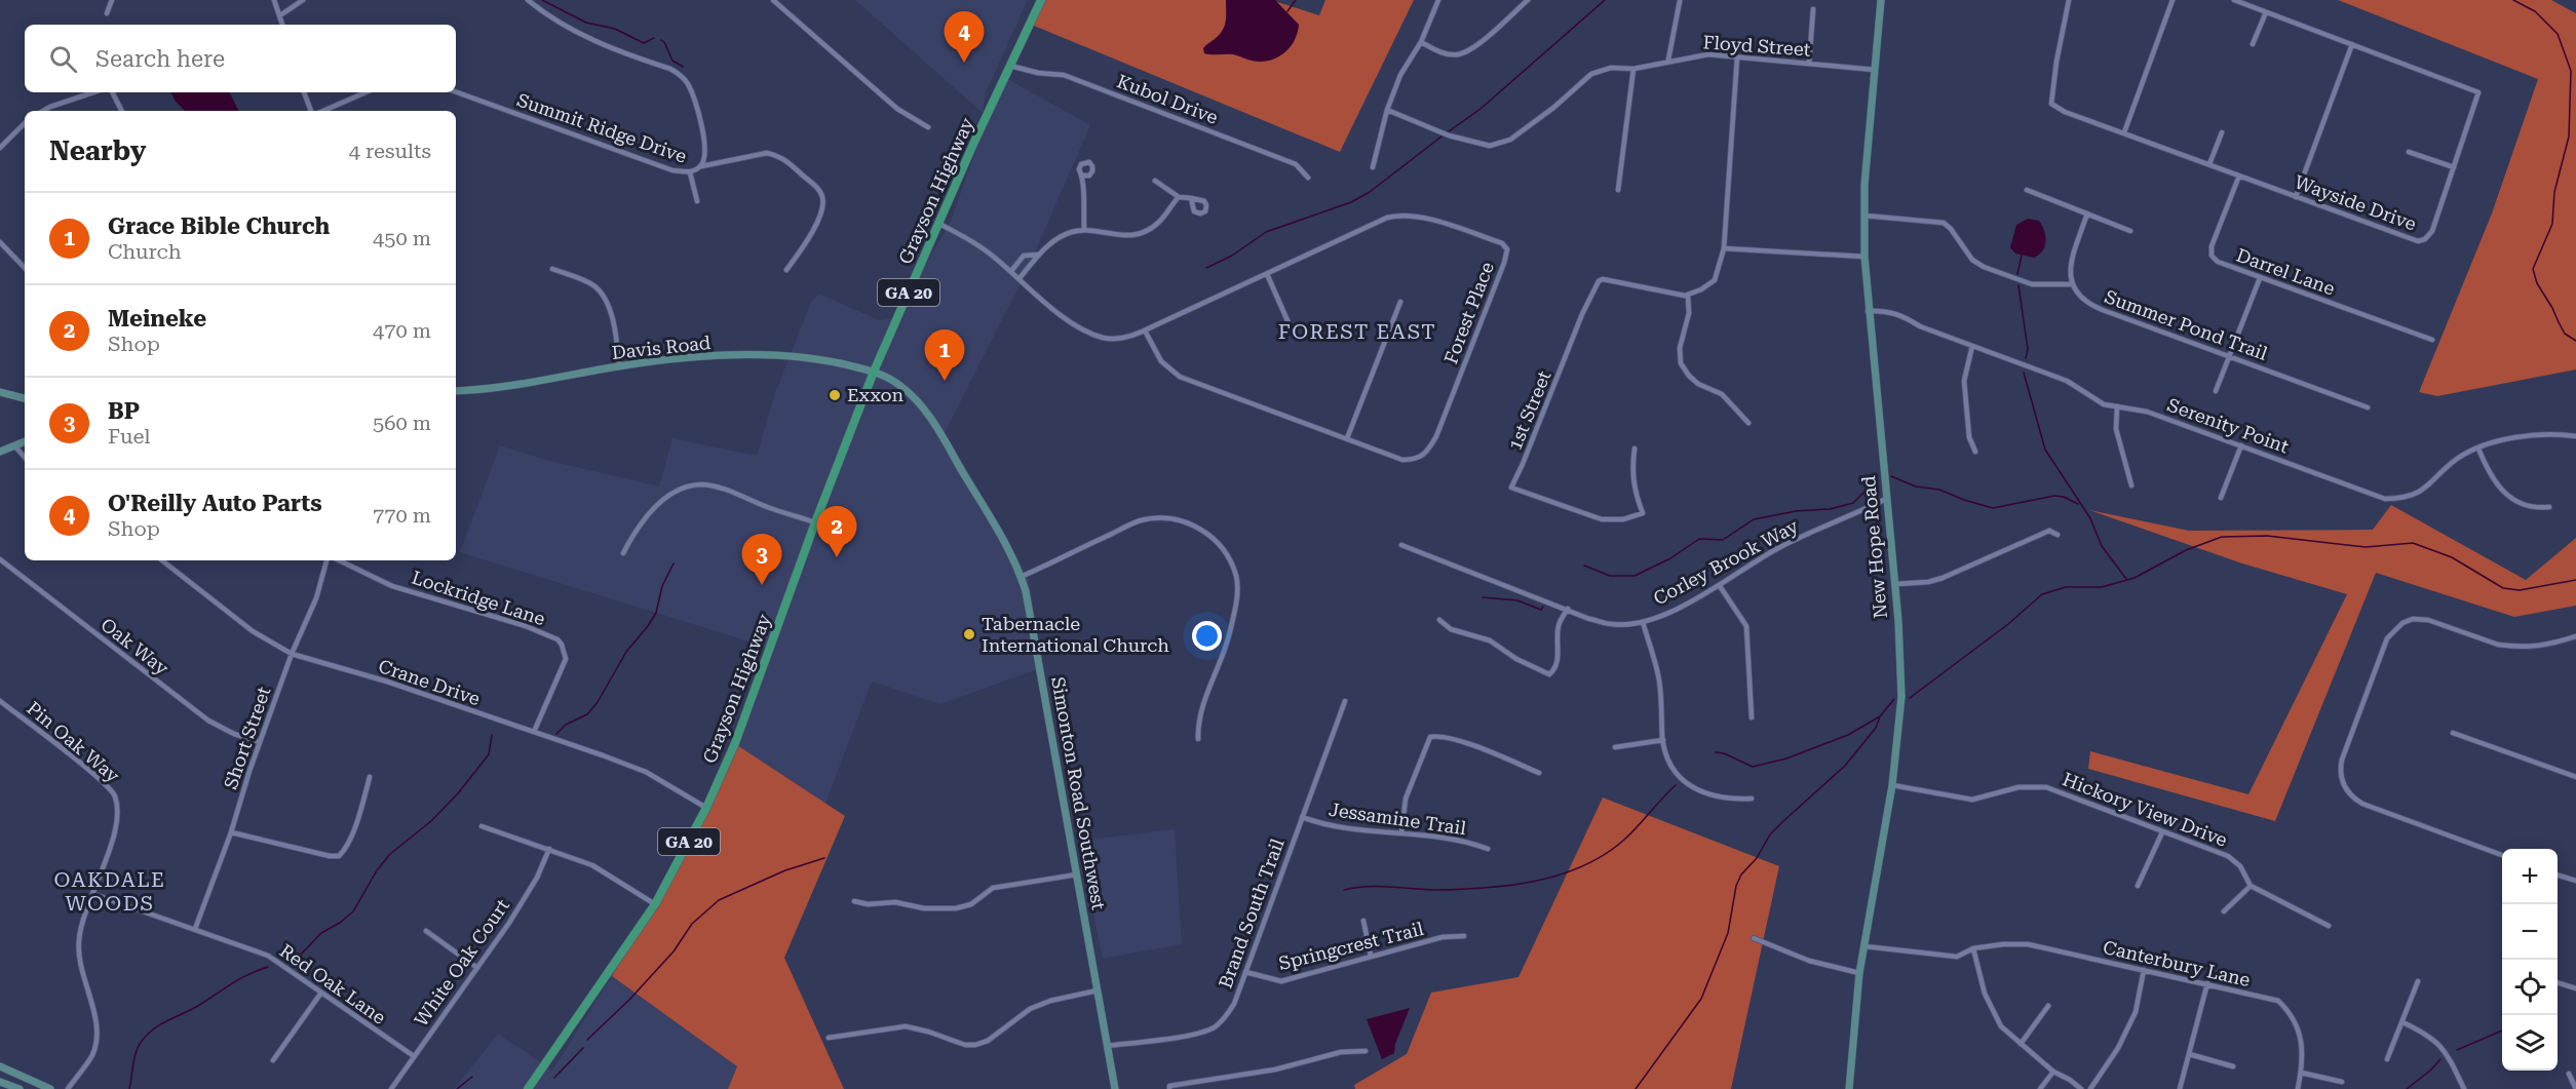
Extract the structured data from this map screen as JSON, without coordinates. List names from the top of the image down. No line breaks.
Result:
{"streets":{"main road":["Grayson Highway","GA 20"],"street":["Floyd Street","Kubol Drive","Summit Ridge Drive","Wayside Drive","Darrel Lane","Forest Place","Summer Pond Trail","Davis Road","1st Street","Serenity Point","New Hope Road","Corley Brook Way","Lockridge Lane","Oak Way","Crane Drive","Short Street","Pin Oak Way","Simonton Road Southwest","Hickory View Drive","Jessamine Trail","Brand South Trail","Springcrest Trail","White Oak Court","Canterbury Lane","Red Oak Lane"]},"crossings":[["Floyd Street","New Hope Road"],["Kubol Drive","Grayson Highway"],["Grayson Highway","Forest Place"],["Grayson Highway","Davis Road"],["Grayson Highway","Crane Drive"],["Grayson Highway","Simonton Road Southwest"],["Wayside Drive","Darrel Lane"],["Davis Road","Simonton Road Southwest"],["Serenity Point","New Hope Road"],["New Hope Road","Corley Brook Way"],["New Hope Road","Hickory View Drive"],["New Hope Road","Canterbury Lane"],["Lockridge Lane","Crane Drive"],["Oak Way","Short Street"],["Crane Drive","Short Street"],["Short Street","Red Oak Lane"],["Pin Oak Way","Red Oak Lane"],["Simonton Road Southwest","Brand South Trail"],["Jessamine Trail","Brand South Trail"],["Brand South Trail","Springcrest Trail"],["White Oak Court","Red Oak Lane"]],"districts":["FOREST EAST","OAKDALE WOODS"],"places":["Exxon","Tabernacle International Church"],"page":{"pins":["4","1","2","3"],"search":"Search here","heading":["Nearby","4 results"],"list":[{"mark":"1","name":"Grace Bible Church","note":"Church","value":"450 m"},{"mark":"2","name":"Meineke","note":"Shop","value":"470 m"},{"mark":"3","name":"BP","note":"Fuel","value":"560 m"},{"mark":"4","name":"O'Reilly Auto Parts","note":"Shop","value":"770 m"}],"map_buttons":["+","−"]}}
